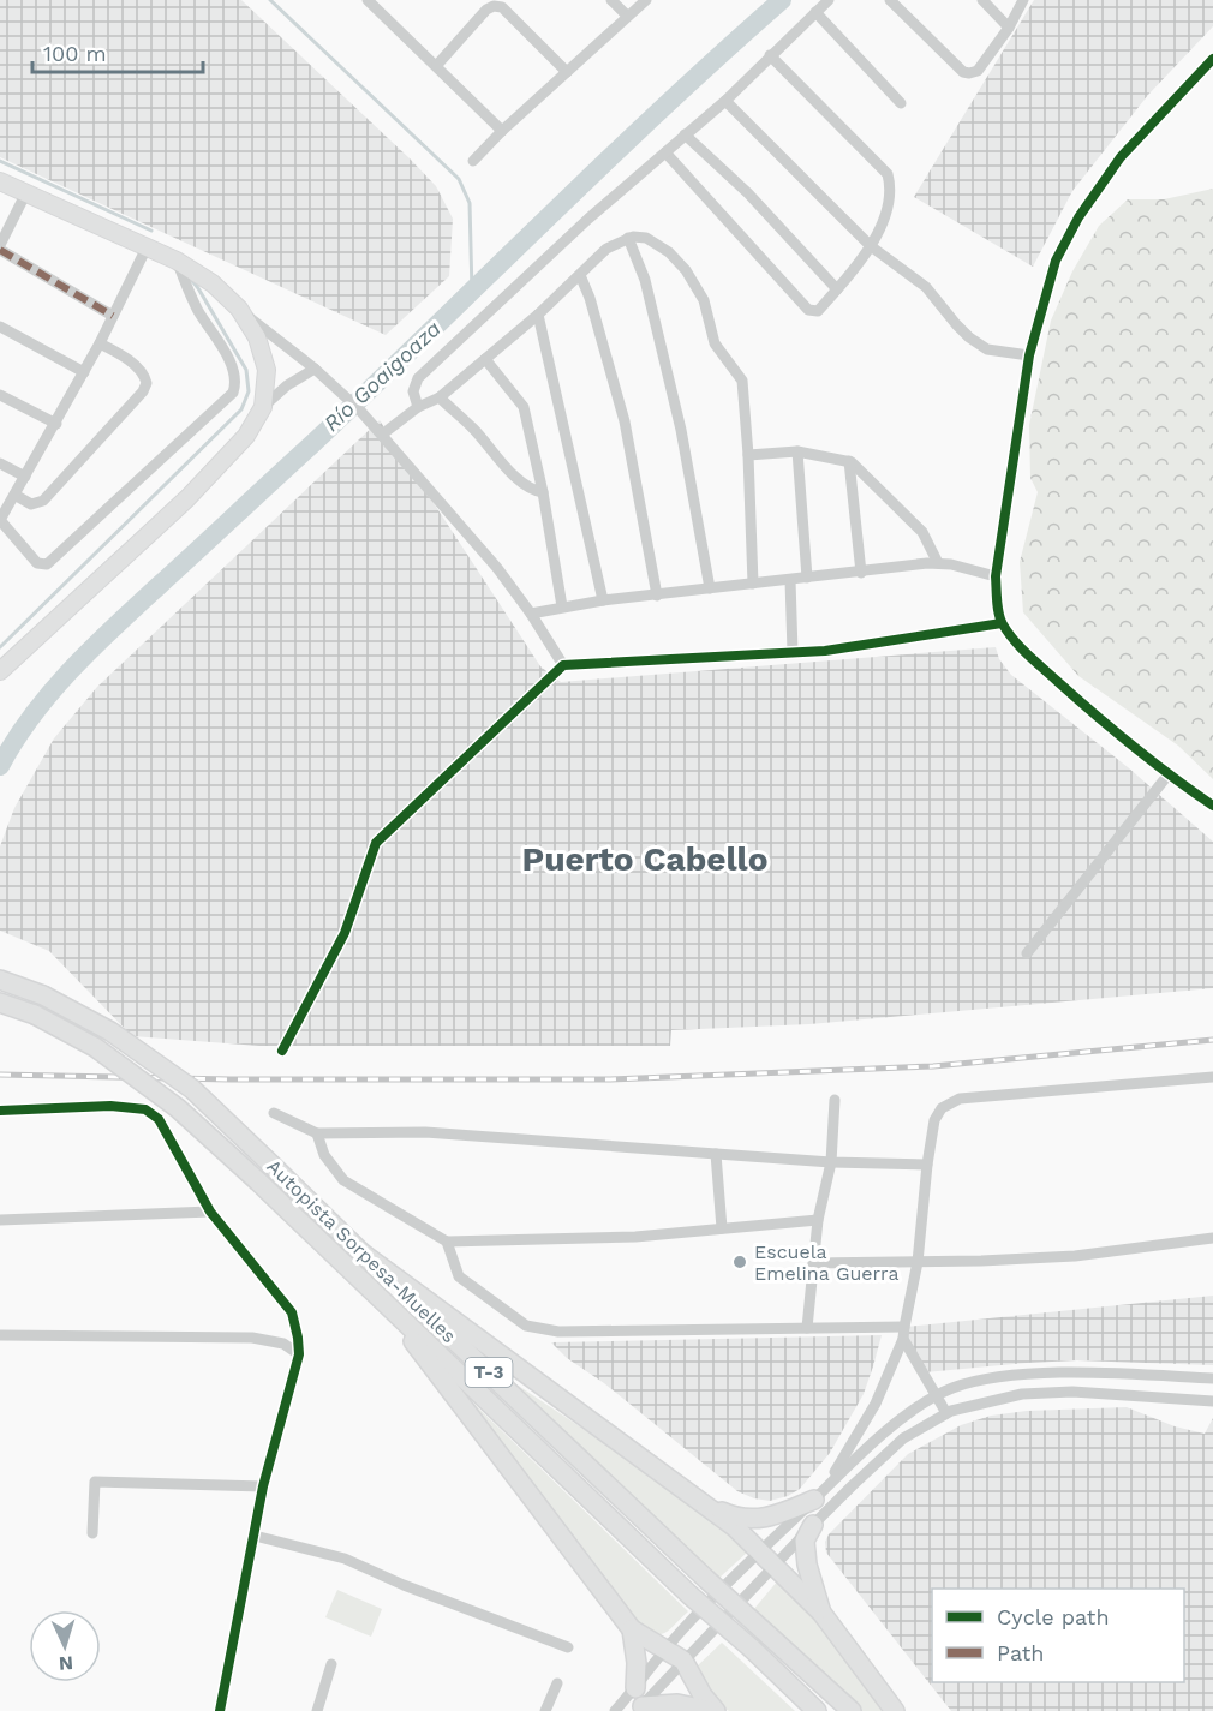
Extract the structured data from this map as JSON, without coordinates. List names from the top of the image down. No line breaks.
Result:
{"streets":{"main road":["Autopista Sorpesa-Muelles","T-3"]},"districts":["Puerto Cabello"],"water":["Río Goaigoaza"],"places":["Escuela Emelina Guerra"],"legend":["Cycle path","Path"],"scale_bar":"100 m","north":"bottom"}
